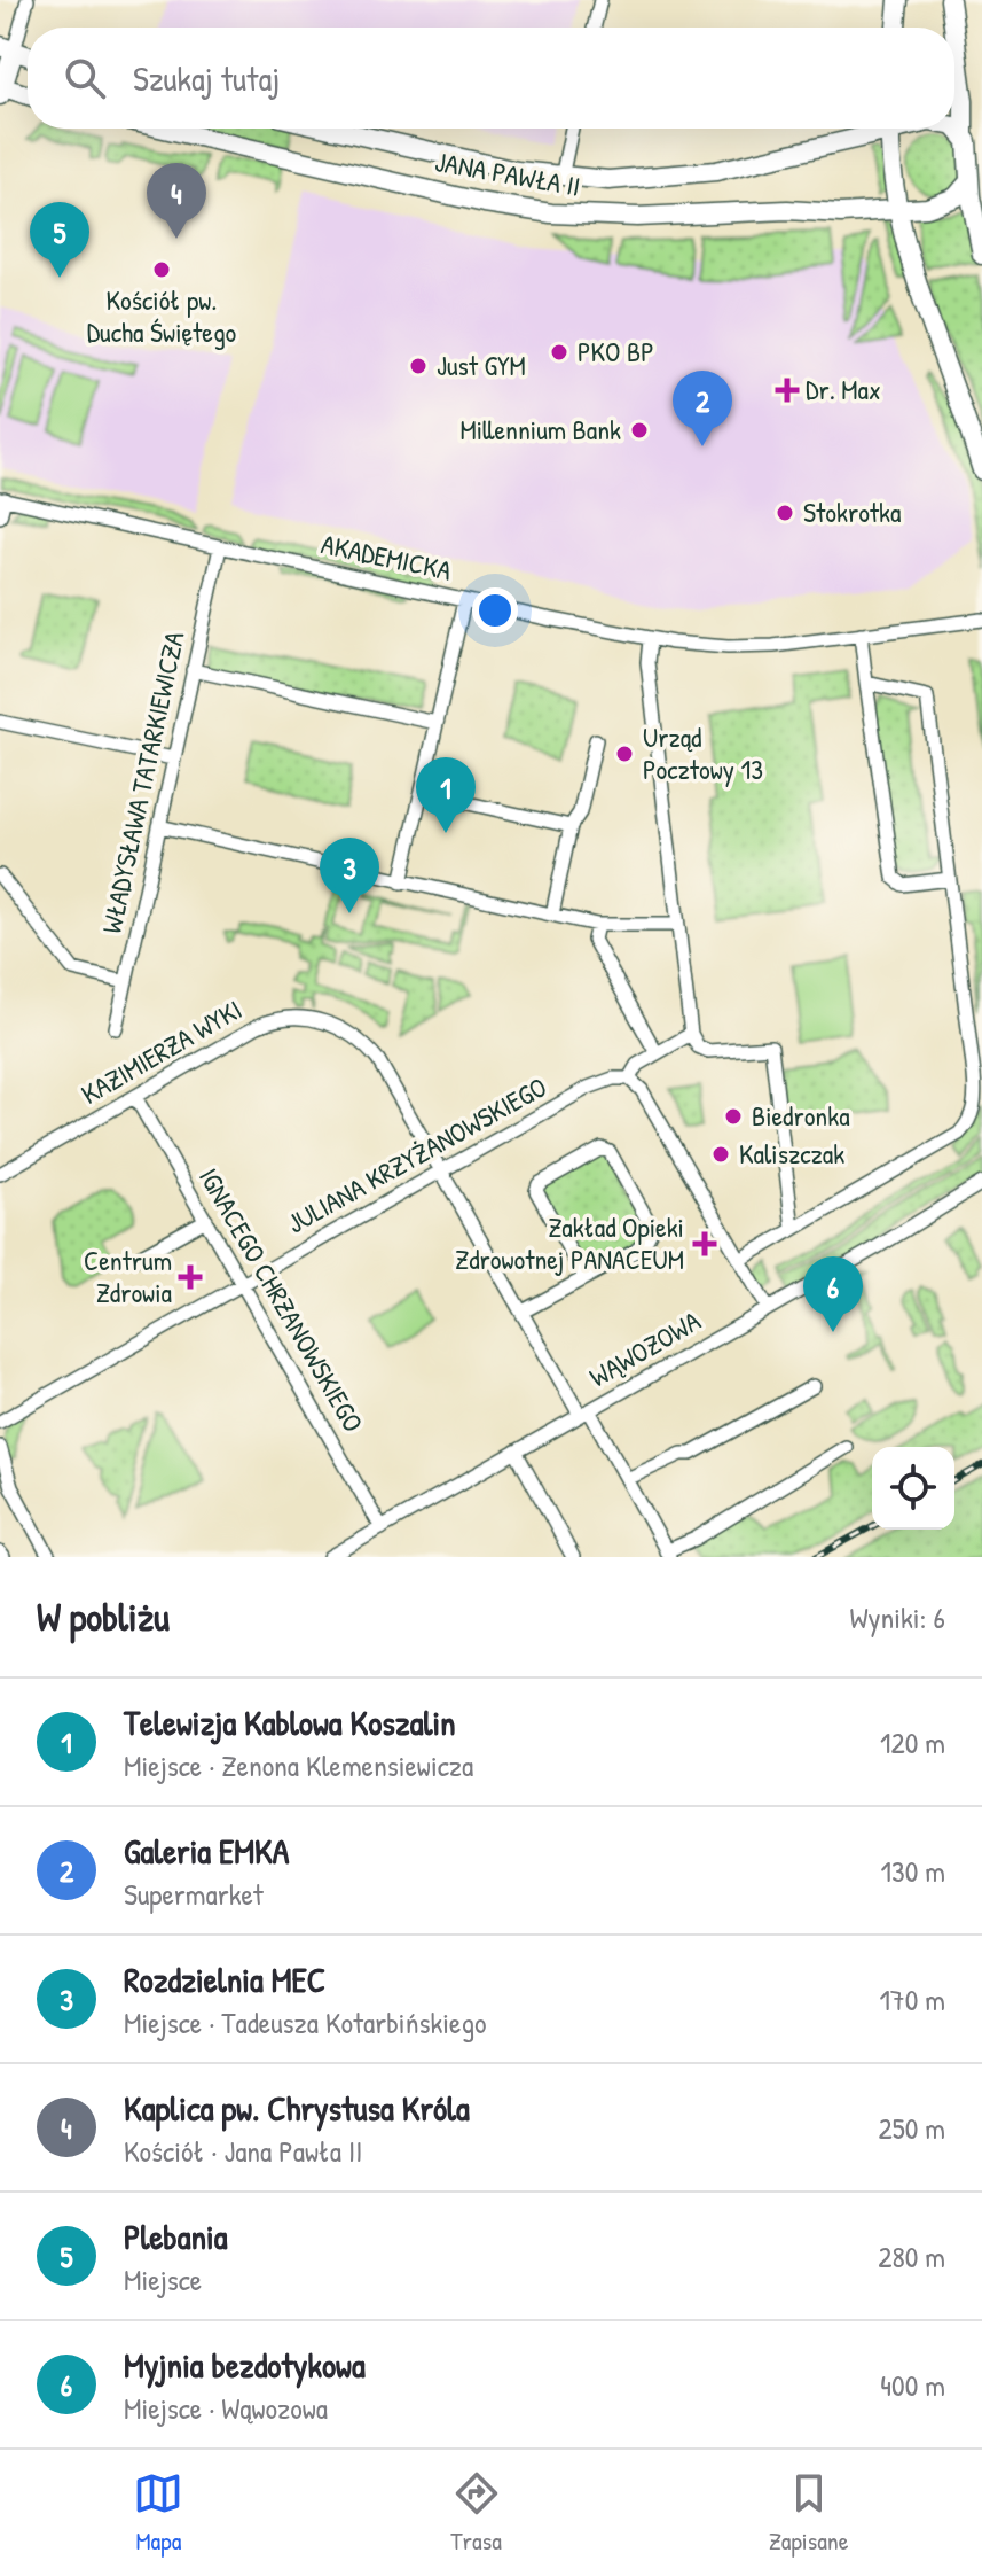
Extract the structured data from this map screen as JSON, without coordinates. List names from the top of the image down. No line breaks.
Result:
{"streets":{"main road":["JANA PAWŁA II"],"street":["AKADEMICKA","WŁADYSŁAWA TATARKIEWICZA","KAZIMIERZA WYKI","JULIANA KRZYŻANOWSKIEGO","IGNACEGO CHRZANOWSKIEGO","WĄWOZOWA"]},"crossings":[["AKADEMICKA","WŁADYSŁAWA TATARKIEWICZA"],["KAZIMIERZA WYKI","JULIANA KRZYŻANOWSKIEGO"],["KAZIMIERZA WYKI","IGNACEGO CHRZANOWSKIEGO"],["KAZIMIERZA WYKI","WĄWOZOWA"],["JULIANA KRZYŻANOWSKIEGO","IGNACEGO CHRZANOWSKIEGO"],["IGNACEGO CHRZANOWSKIEGO","WĄWOZOWA"]],"places":{"other":["Kościół pw. Ducha Świętego","PKO BP","Just GYM","Millennium Bank","Stokrotka","Urząd Pocztowy 13","Biedronka","Kaliszczak"],"health":["Dr. Max","Zakład Opieki Zdrowotnej PANACEUM","Centrum Zdrowia"]},"page":{"search":"Szukaj tutaj","pins":["4","5","2","1","3","6"],"heading":["W pobliżu","Wyniki: 6"],"list":[{"mark":"1","name":"Telewizja Kablowa Koszalin","note":"Miejsce · Zenona Klemensiewicza","value":"120 m"},{"mark":"2","name":"Galeria EMKA","note":"Supermarket","value":"130 m"},{"mark":"3","name":"Rozdzielnia MEC","note":"Miejsce · Tadeusza Kotarbińskiego","value":"170 m"},{"mark":"4","name":"Kaplica pw. Chrystusa Króla","note":"Kościół · Jana Pawła II","value":"250 m"},{"mark":"5","name":"Plebania","note":"Miejsce","value":"280 m"},{"mark":"6","name":"Myjnia bezdotykowa","note":"Miejsce · Wąwozowa","value":"400 m"}],"nav":["Mapa","Trasa","Zapisane"]}}
